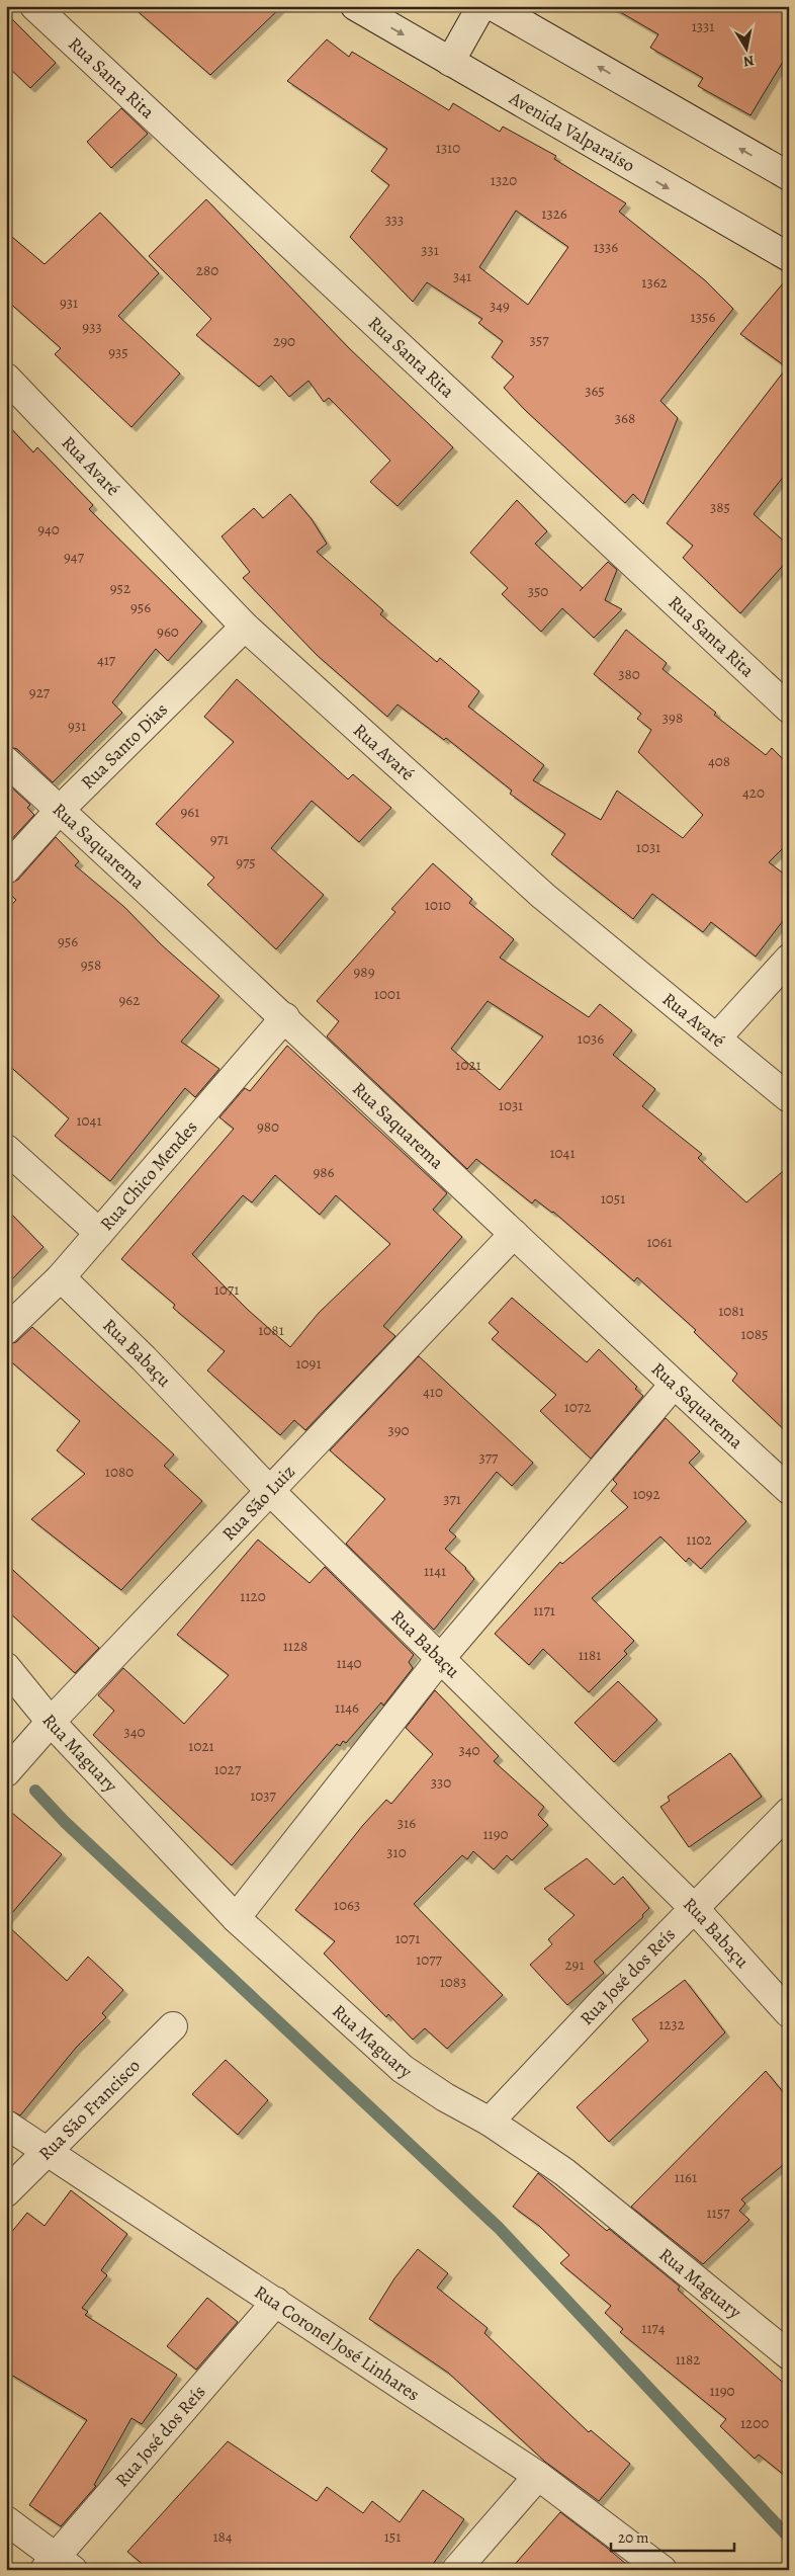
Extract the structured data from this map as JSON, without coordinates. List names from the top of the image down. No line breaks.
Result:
{"streets":{"street":["Rua Santa Rita","Avenida Valparaíso","Rua Avaré","Rua Santo Dias","Rua Saquarema","Rua Chico Mendes","Rua Babaçu","Rua São Luiz","Rua Maguary","Rua José dos Reís","Rua São Francisco","Rua Coronel José Linhares"]},"crossings":[["Rua Avaré","Rua Santo Dias"],["Rua Santo Dias","Rua Saquarema"],["Rua Saquarema","Rua Chico Mendes"],["Rua Saquarema","Rua São Luiz"],["Rua Chico Mendes","Rua Babaçu"],["Rua Babaçu","Rua São Luiz"],["Rua Babaçu","Rua José dos Reís"],["Rua São Luiz","Rua Maguary"],["Rua Maguary","Rua José dos Reís"],["Rua José dos Reís","Rua Coronel José Linhares"],["Rua São Francisco","Rua Coronel José Linhares"]],"house_numbers":["1331","1310","1320","1326","333","1336","331","280","341","1362","931","349","1356","933","357","290","935","365","368","385","940","947","952","350","956","960","417","380","927","398","931","408","420","961","971","1031","975","1010","956","958","989","1001","962","1036","1021","1031","1041","980","1041","986","1051","1061","1071","1081","1081","1085","1091","410","1072","390","377","1080","1092","371","1102","1141","1120","1171","1128","1181","1140","1146","340","1021","340","1027","330","1037","316","1190","310","1063","1071","1077","291","1083","1232","1161","1157","1174","1182","1190","1200","184","151"],"scale_bar":"20 m","north":"bottom"}
